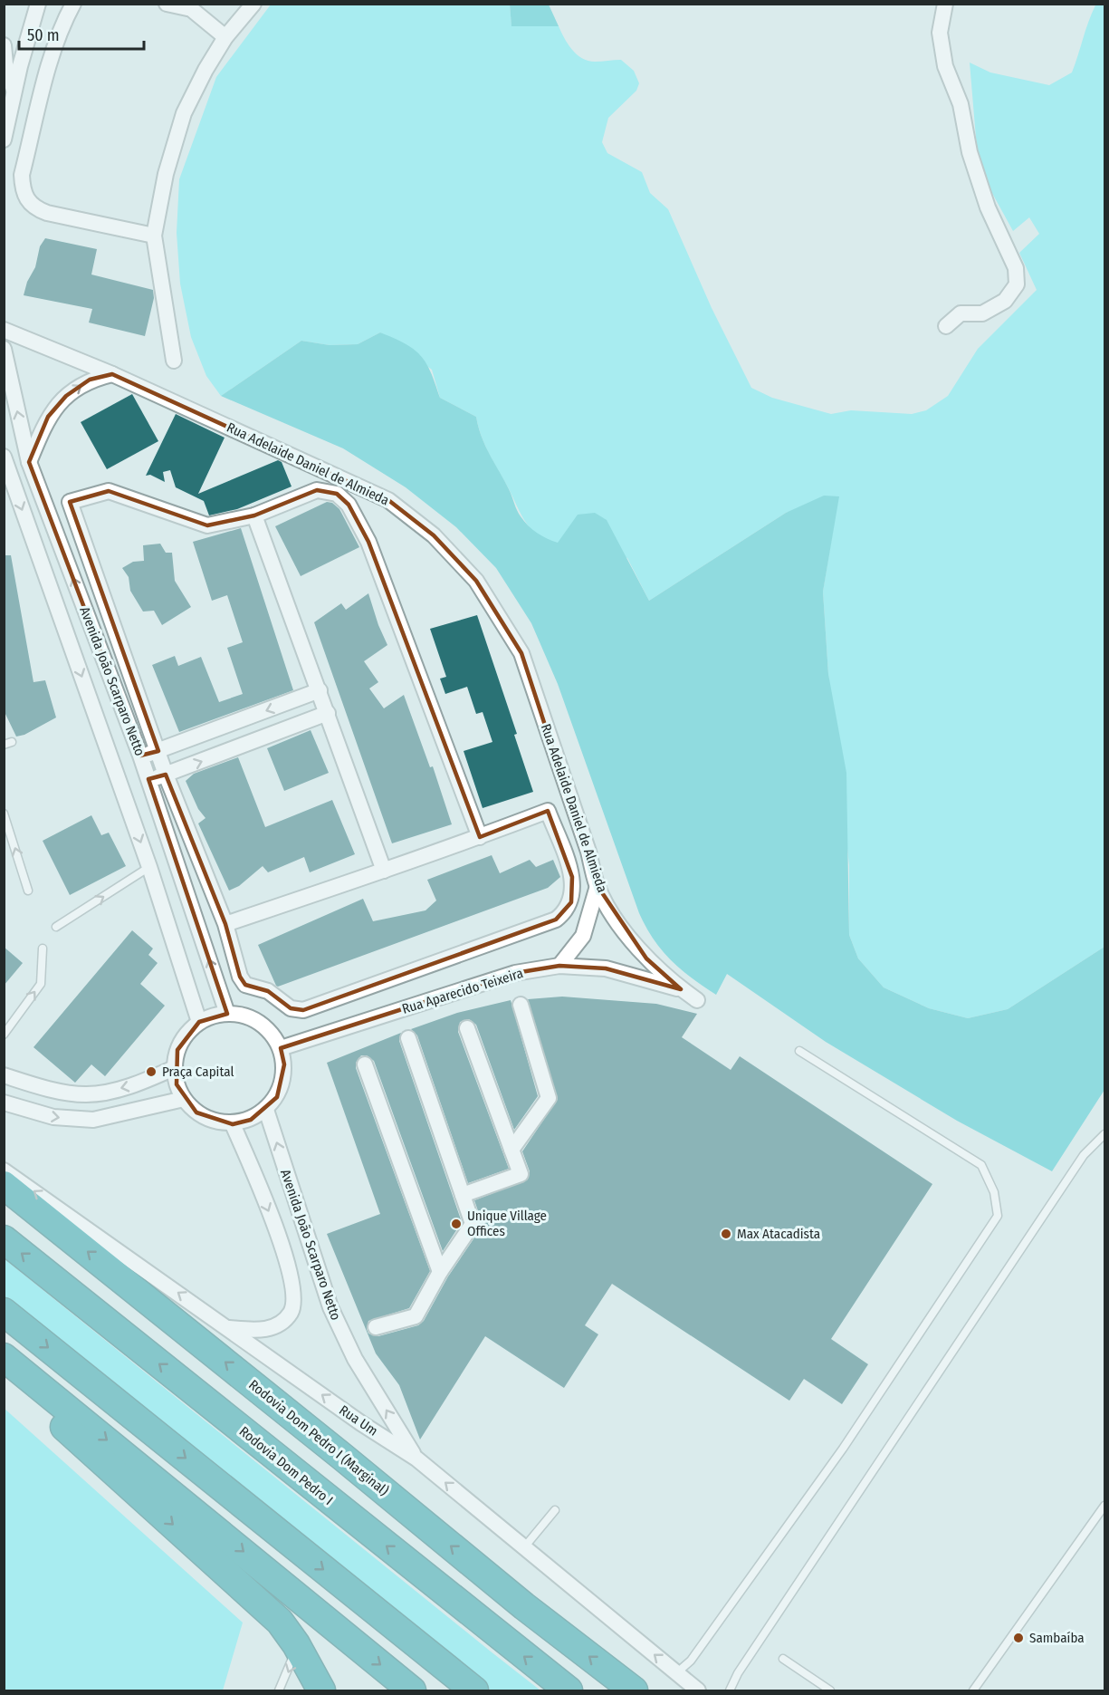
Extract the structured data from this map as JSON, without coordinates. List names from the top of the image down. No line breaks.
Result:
{"streets":{"highway":["Rodovia Dom Pedro I (Marginal)","Rodovia Dom Pedro I"],"street":["Rua Adelaide Daniel de Almieda","Avenida João Scarparo Netto","Rua Aparecido Teixeira","Rua Um"]},"crossings":[["Rua Adelaide Daniel de Almieda","Rua Aparecido Teixeira"],["Avenida João Scarparo Netto","Rua Aparecido Teixeira"],["Avenida João Scarparo Netto","Rua Um"]],"one_way":["Rua Um"],"places":["Praça Capital","Unique Village Offices","Max Atacadista","Sambaíba"],"scale_bar":"50 m"}
